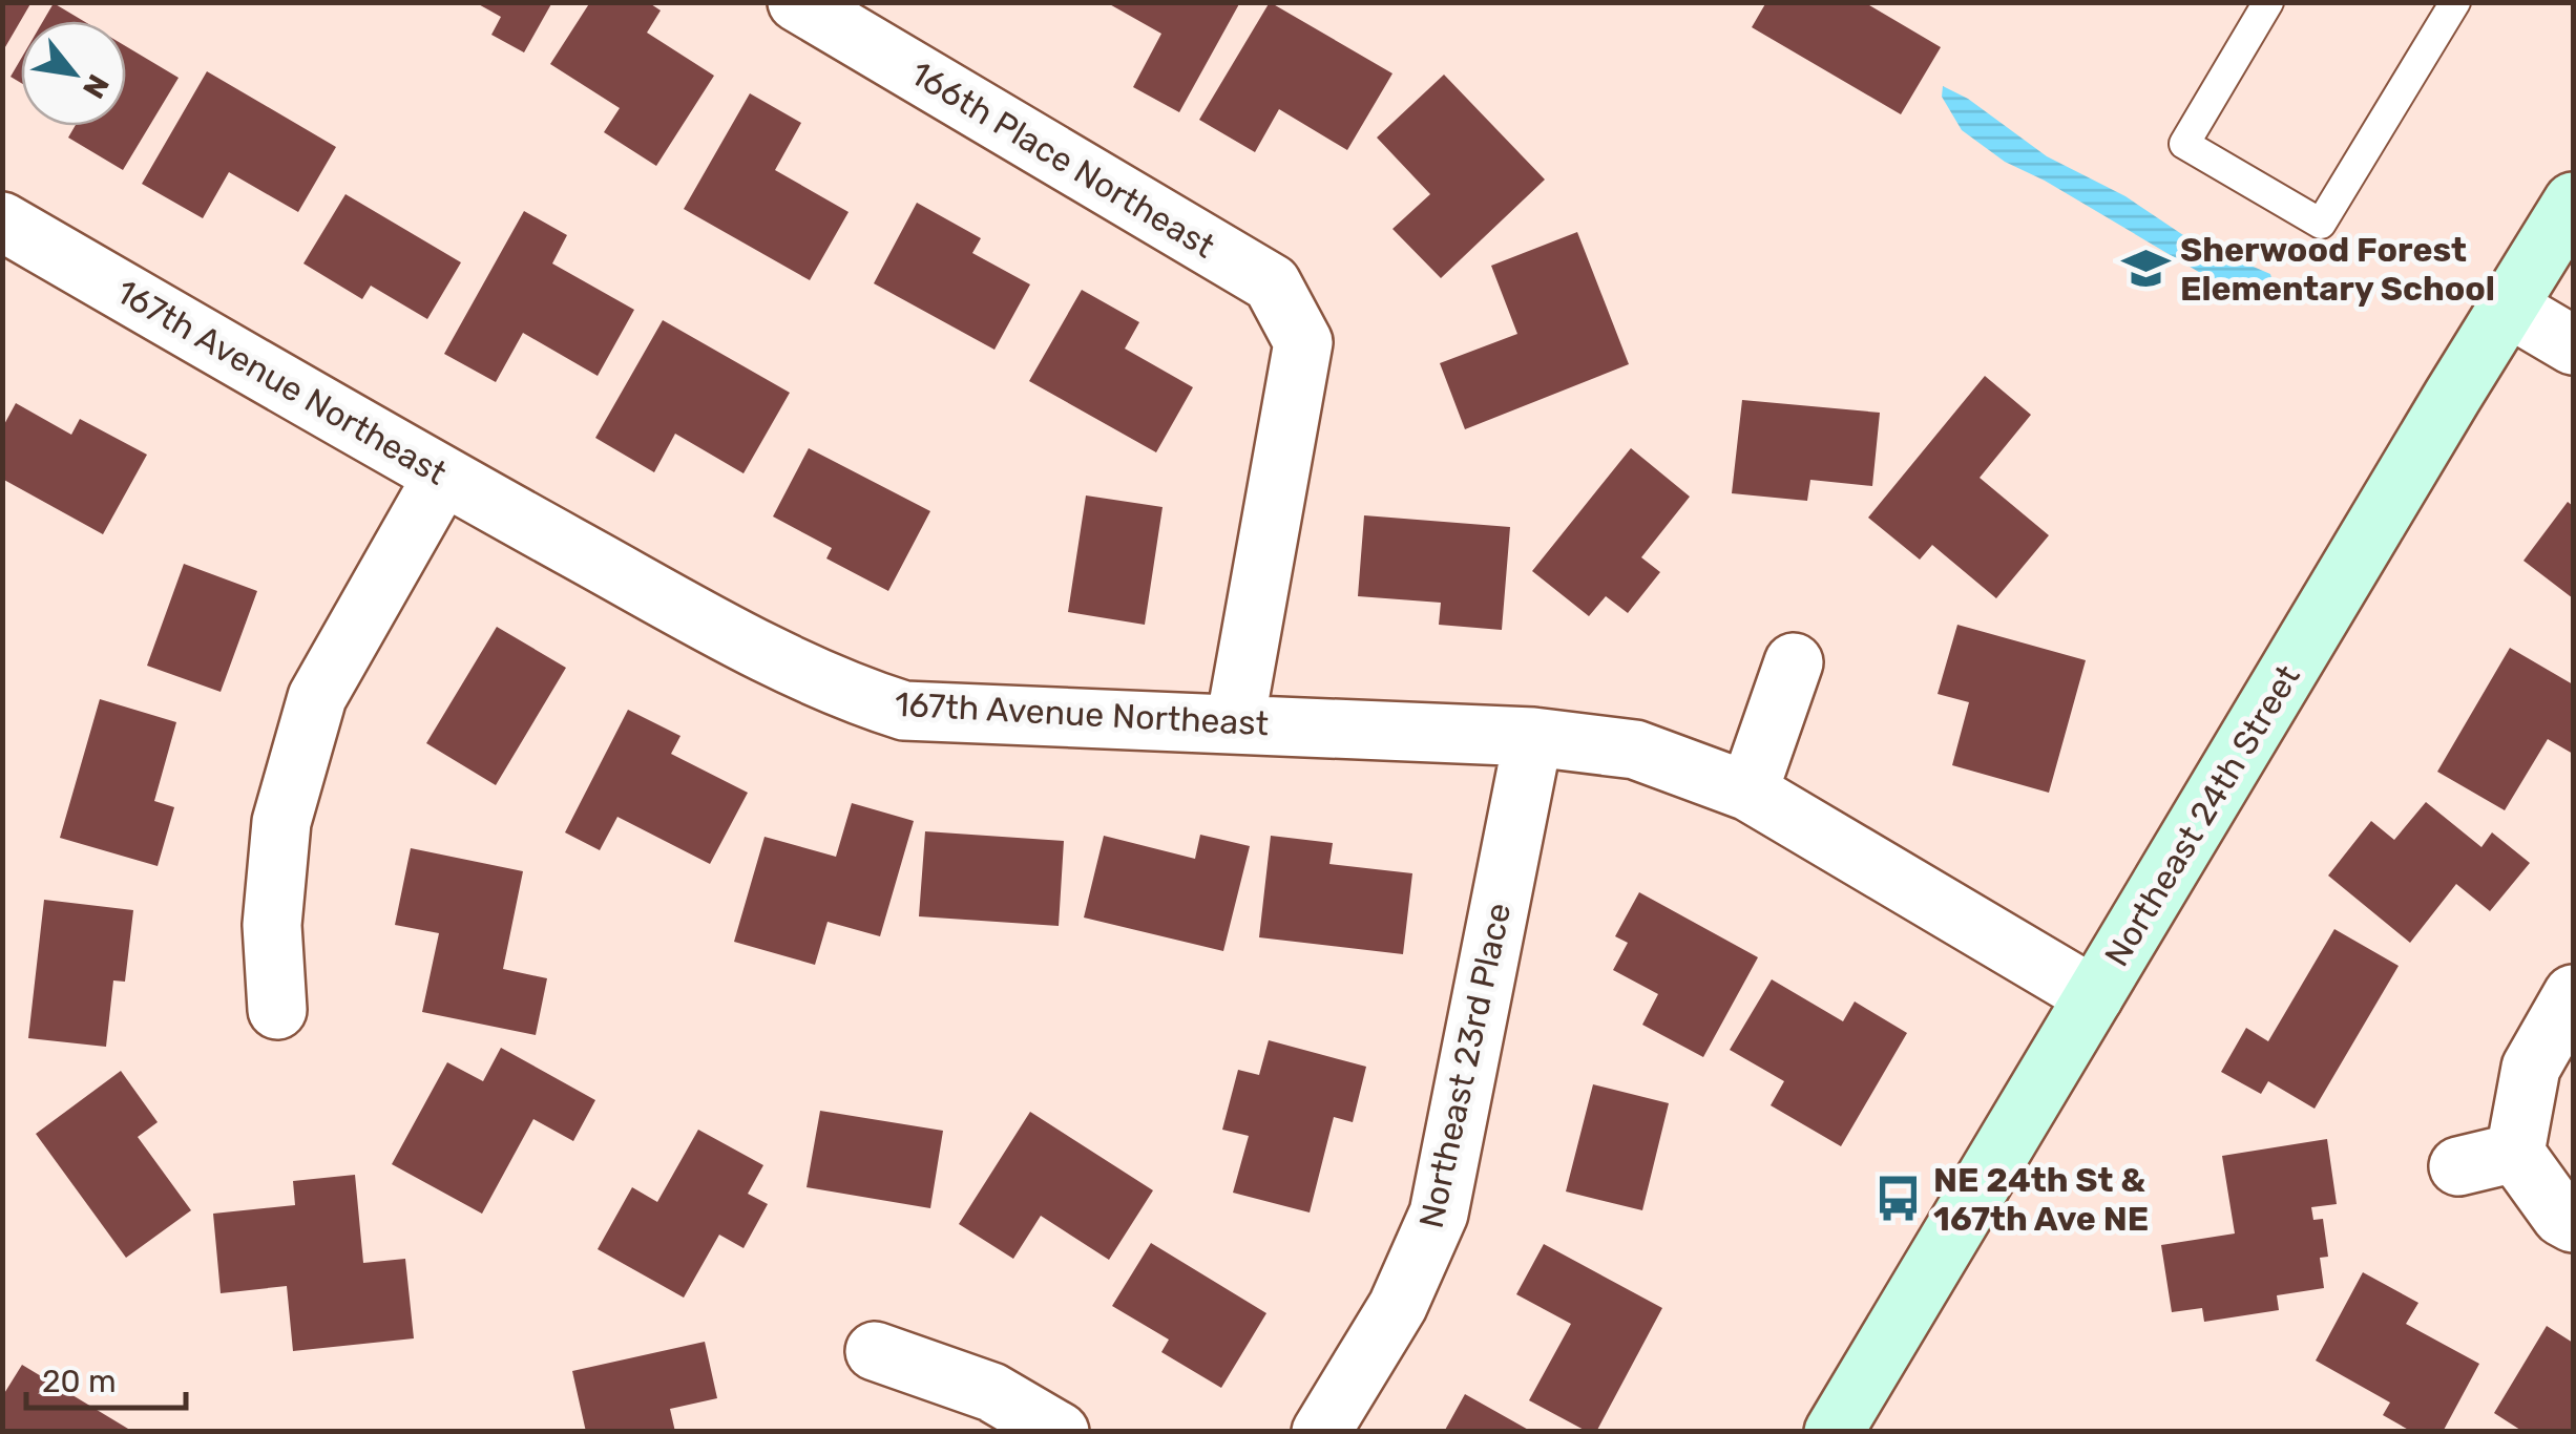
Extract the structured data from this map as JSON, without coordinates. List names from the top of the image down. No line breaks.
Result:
{"streets":{"main road":["Northeast 24th Street"],"street":["166th Place Northeast","167th Avenue Northeast","Northeast 23rd Place"]},"crossings":[["166th Place Northeast","167th Avenue Northeast"],["167th Avenue Northeast","Northeast 24th Street"],["167th Avenue Northeast","Northeast 23rd Place"]],"places":{"school or university":["Sherwood Forest Elementary School"],"bus stop":["NE 24th St & 167th Ave NE"]},"scale_bar":"20 m","north":"bottom right"}
